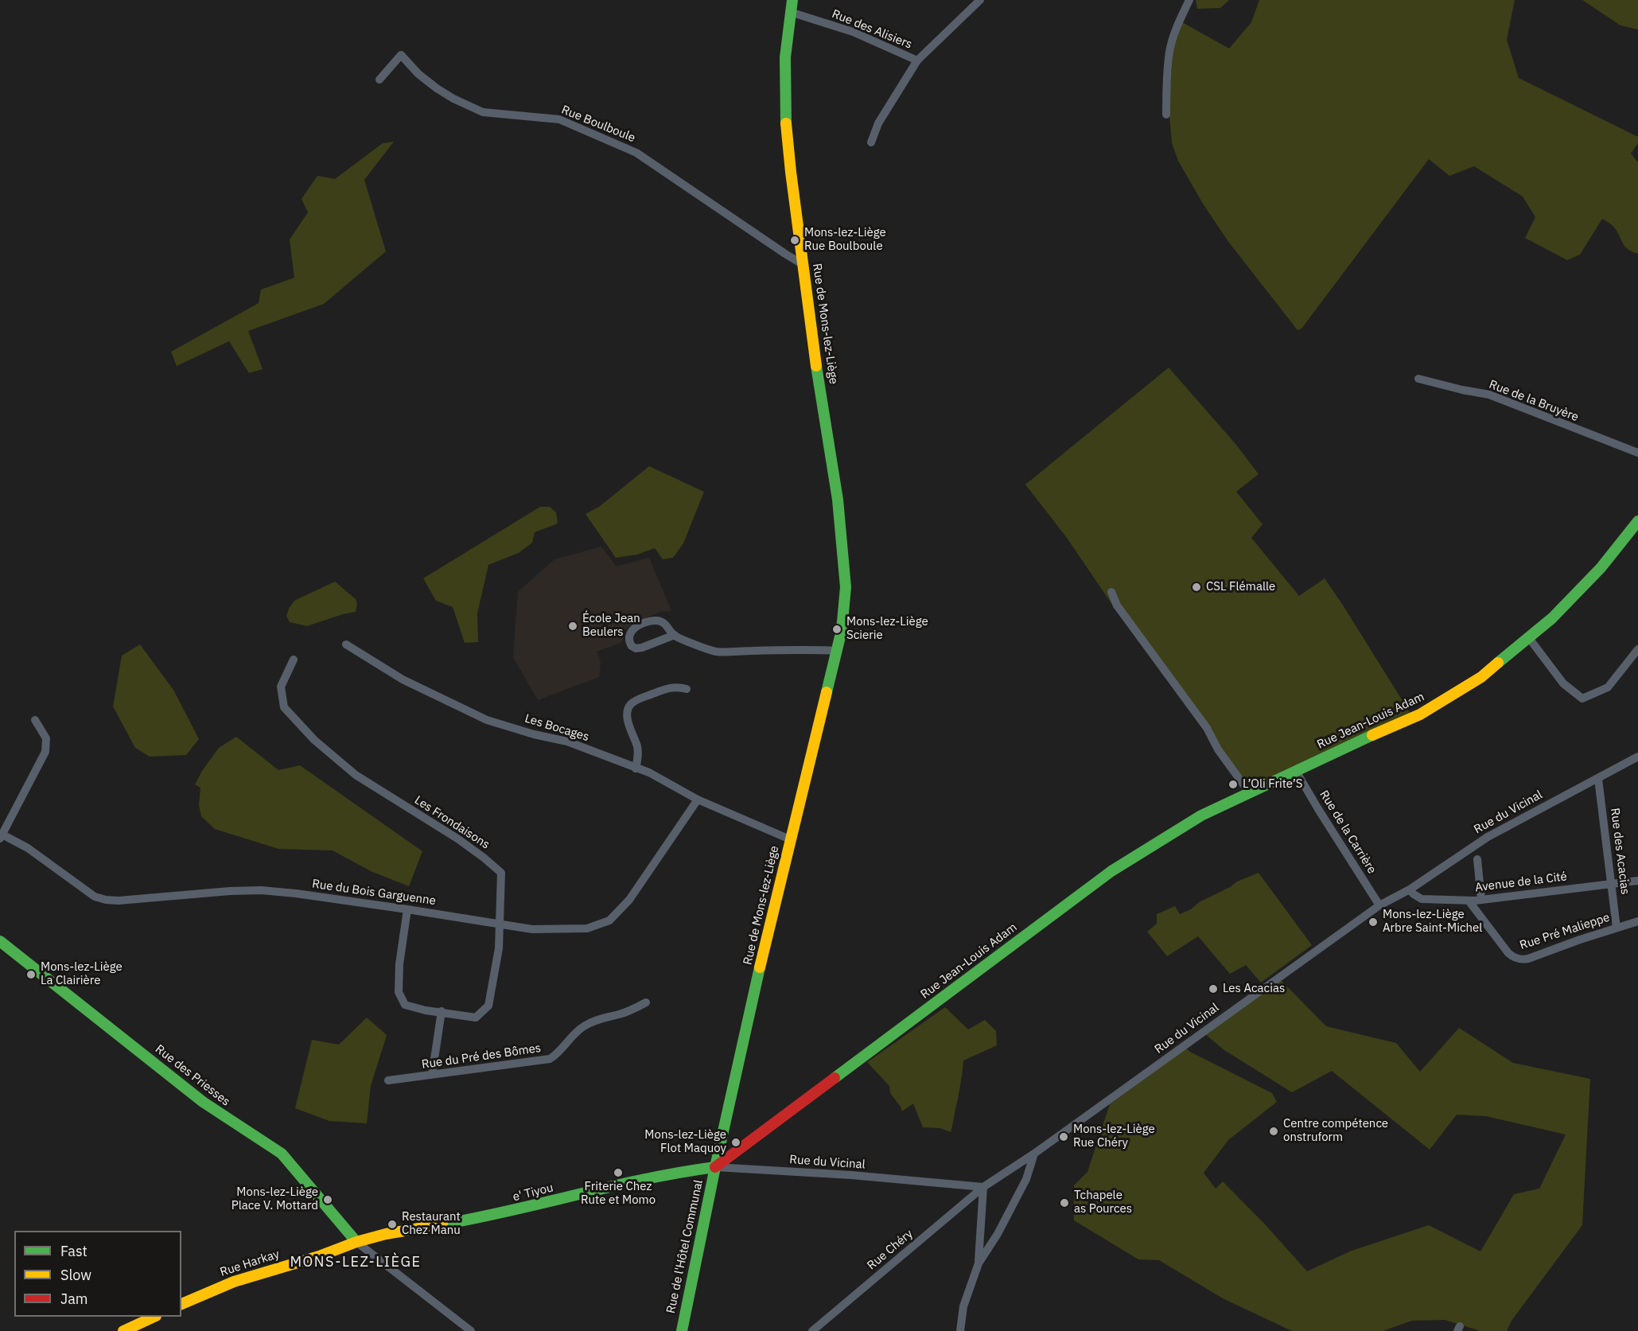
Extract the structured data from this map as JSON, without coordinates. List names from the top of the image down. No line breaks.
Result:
{"streets":{"street":["Rue des Alisiers","Rue Boulboule","Rue de Mons-lez-Liège","Rue de la Bruyère","Rue Jean-Louis Adam","Les Bocages","Rue du Vicinal","Les Frondaisons","Rue de la Carrière","Rue des Acacias","Avenue de la Cité","Rue du Bois Garguenne","Rue Pré Malieppe","Rue du Pré des Bômes","Rue des Priesses","e' Tiyou","Rue de l'Hôtel Communal","Rue Chéry","Rue Harkay"]},"crossings":[["Rue des Alisiers","Rue de Mons-lez-Liège"],["Rue Boulboule","Rue de Mons-lez-Liège"],["Rue de Mons-lez-Liège","Rue Jean-Louis Adam"],["Rue de Mons-lez-Liège","Les Bocages"],["Rue de Mons-lez-Liège","Rue du Vicinal"],["Rue de Mons-lez-Liège","e' Tiyou"],["Rue de Mons-lez-Liège","Rue de l'Hôtel Communal"],["Rue Jean-Louis Adam","Rue du Vicinal"],["Rue Jean-Louis Adam","Rue de la Carrière"],["Rue Jean-Louis Adam","e' Tiyou"],["Rue Jean-Louis Adam","Rue de l'Hôtel Communal"],["Les Bocages","Rue du Bois Garguenne"],["Rue du Vicinal","Rue de la Carrière"],["Rue du Vicinal","Rue des Acacias"],["Rue du Vicinal","Avenue de la Cité"],["Rue du Vicinal","e' Tiyou"],["Rue du Vicinal","Rue de l'Hôtel Communal"],["Rue du Vicinal","Rue Chéry"],["Les Frondaisons","Rue du Bois Garguenne"],["Rue des Acacias","Avenue de la Cité"],["Rue des Acacias","Rue Pré Malieppe"],["Avenue de la Cité","Rue Pré Malieppe"],["Rue des Priesses","e' Tiyou"],["Rue des Priesses","Rue Harkay"],["e' Tiyou","Rue de l'Hôtel Communal"],["e' Tiyou","Rue Harkay"]],"districts":["MONS-LEZ-LIÈGE"],"places":["Mons-lez-Liège Rue Boulboule","CSL Flémalle","École Jean Beulers","Mons-lez-Liège Scierie","L’Oli Frite’S","Mons-lez-Liège Arbre Saint-Michel","Mons-lez-Liège La Clairière","Les Acacias","Centre compétence onstruform","Mons-lez-Liège Rue Chéry","Mons-lez-Liège Flot Maquoy","Friterie Chez Rute et Momo","Mons-lez-Liège Place V. Mottard","Tchapele as Pources","Restaurant Chez Manu"],"legend":["Fast","Slow","Jam"]}
